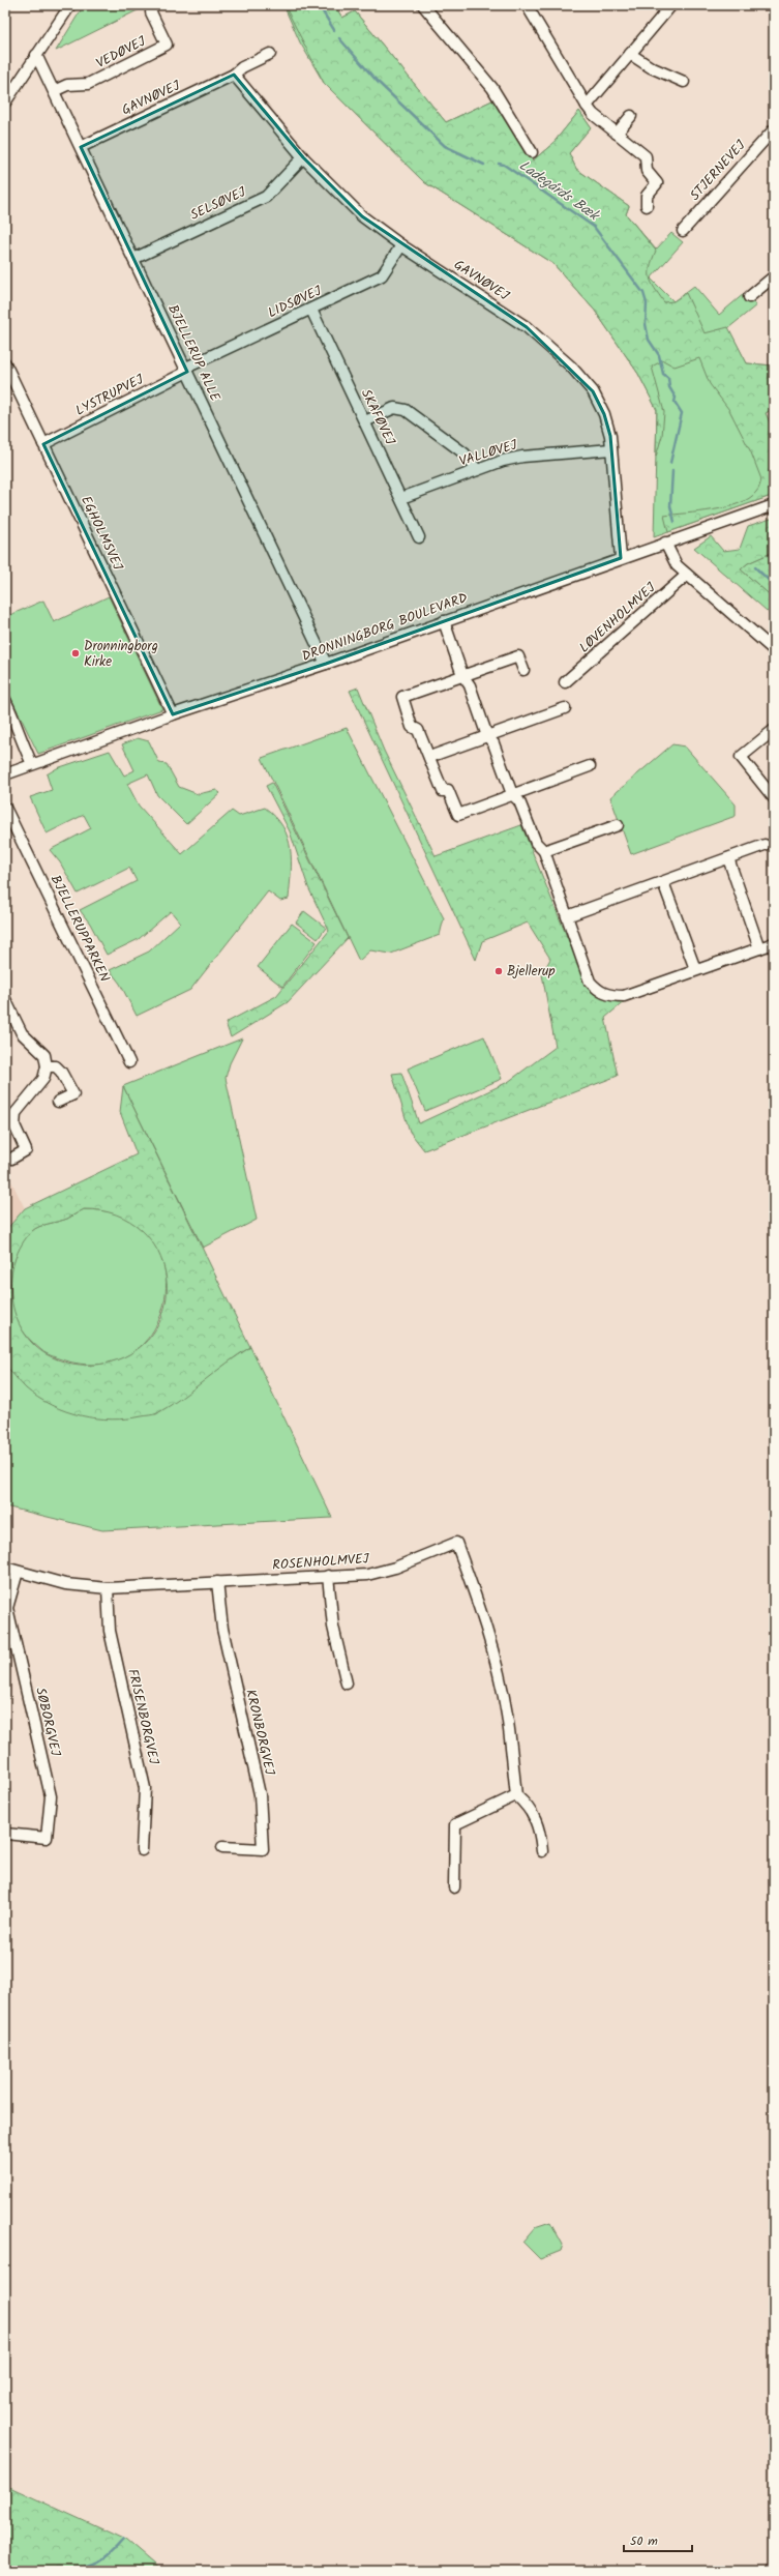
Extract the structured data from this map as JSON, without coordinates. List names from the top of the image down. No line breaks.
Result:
{"streets":{"street":["VEDØVEJ","GAVNØVEJ","STJERNEVEJ","SELSØVEJ","LIDSØVEJ","BJELLERUP ALLE","LYSTRUPVEJ","SKAFØVEJ","VALLØVEJ","EGHOLMSVEJ","LØVENHOLMVEJ","DRONNINGBORG BOULEVARD","BJELLERUPPARKEN","ROSENHOLMVEJ","FRISENBORGVEJ","SØBORGVEJ","KRONBORGVEJ"]},"crossings":[["VEDØVEJ","BJELLERUP ALLE"],["GAVNØVEJ","SELSØVEJ"],["GAVNØVEJ","LIDSØVEJ"],["GAVNØVEJ","BJELLERUP ALLE"],["GAVNØVEJ","VALLØVEJ"],["GAVNØVEJ","DRONNINGBORG BOULEVARD"],["SELSØVEJ","BJELLERUP ALLE"],["LIDSØVEJ","BJELLERUP ALLE"],["LIDSØVEJ","LYSTRUPVEJ"],["LIDSØVEJ","SKAFØVEJ"],["BJELLERUP ALLE","LYSTRUPVEJ"],["BJELLERUP ALLE","DRONNINGBORG BOULEVARD"],["LYSTRUPVEJ","EGHOLMSVEJ"],["SKAFØVEJ","VALLØVEJ"],["EGHOLMSVEJ","DRONNINGBORG BOULEVARD"],["ROSENHOLMVEJ","FRISENBORGVEJ"],["ROSENHOLMVEJ","SØBORGVEJ"],["ROSENHOLMVEJ","KRONBORGVEJ"]],"water":["Ladegårds Bæk"],"places":["Dronningborg Kirke","Bjellerup"],"scale_bar":"50 m"}
